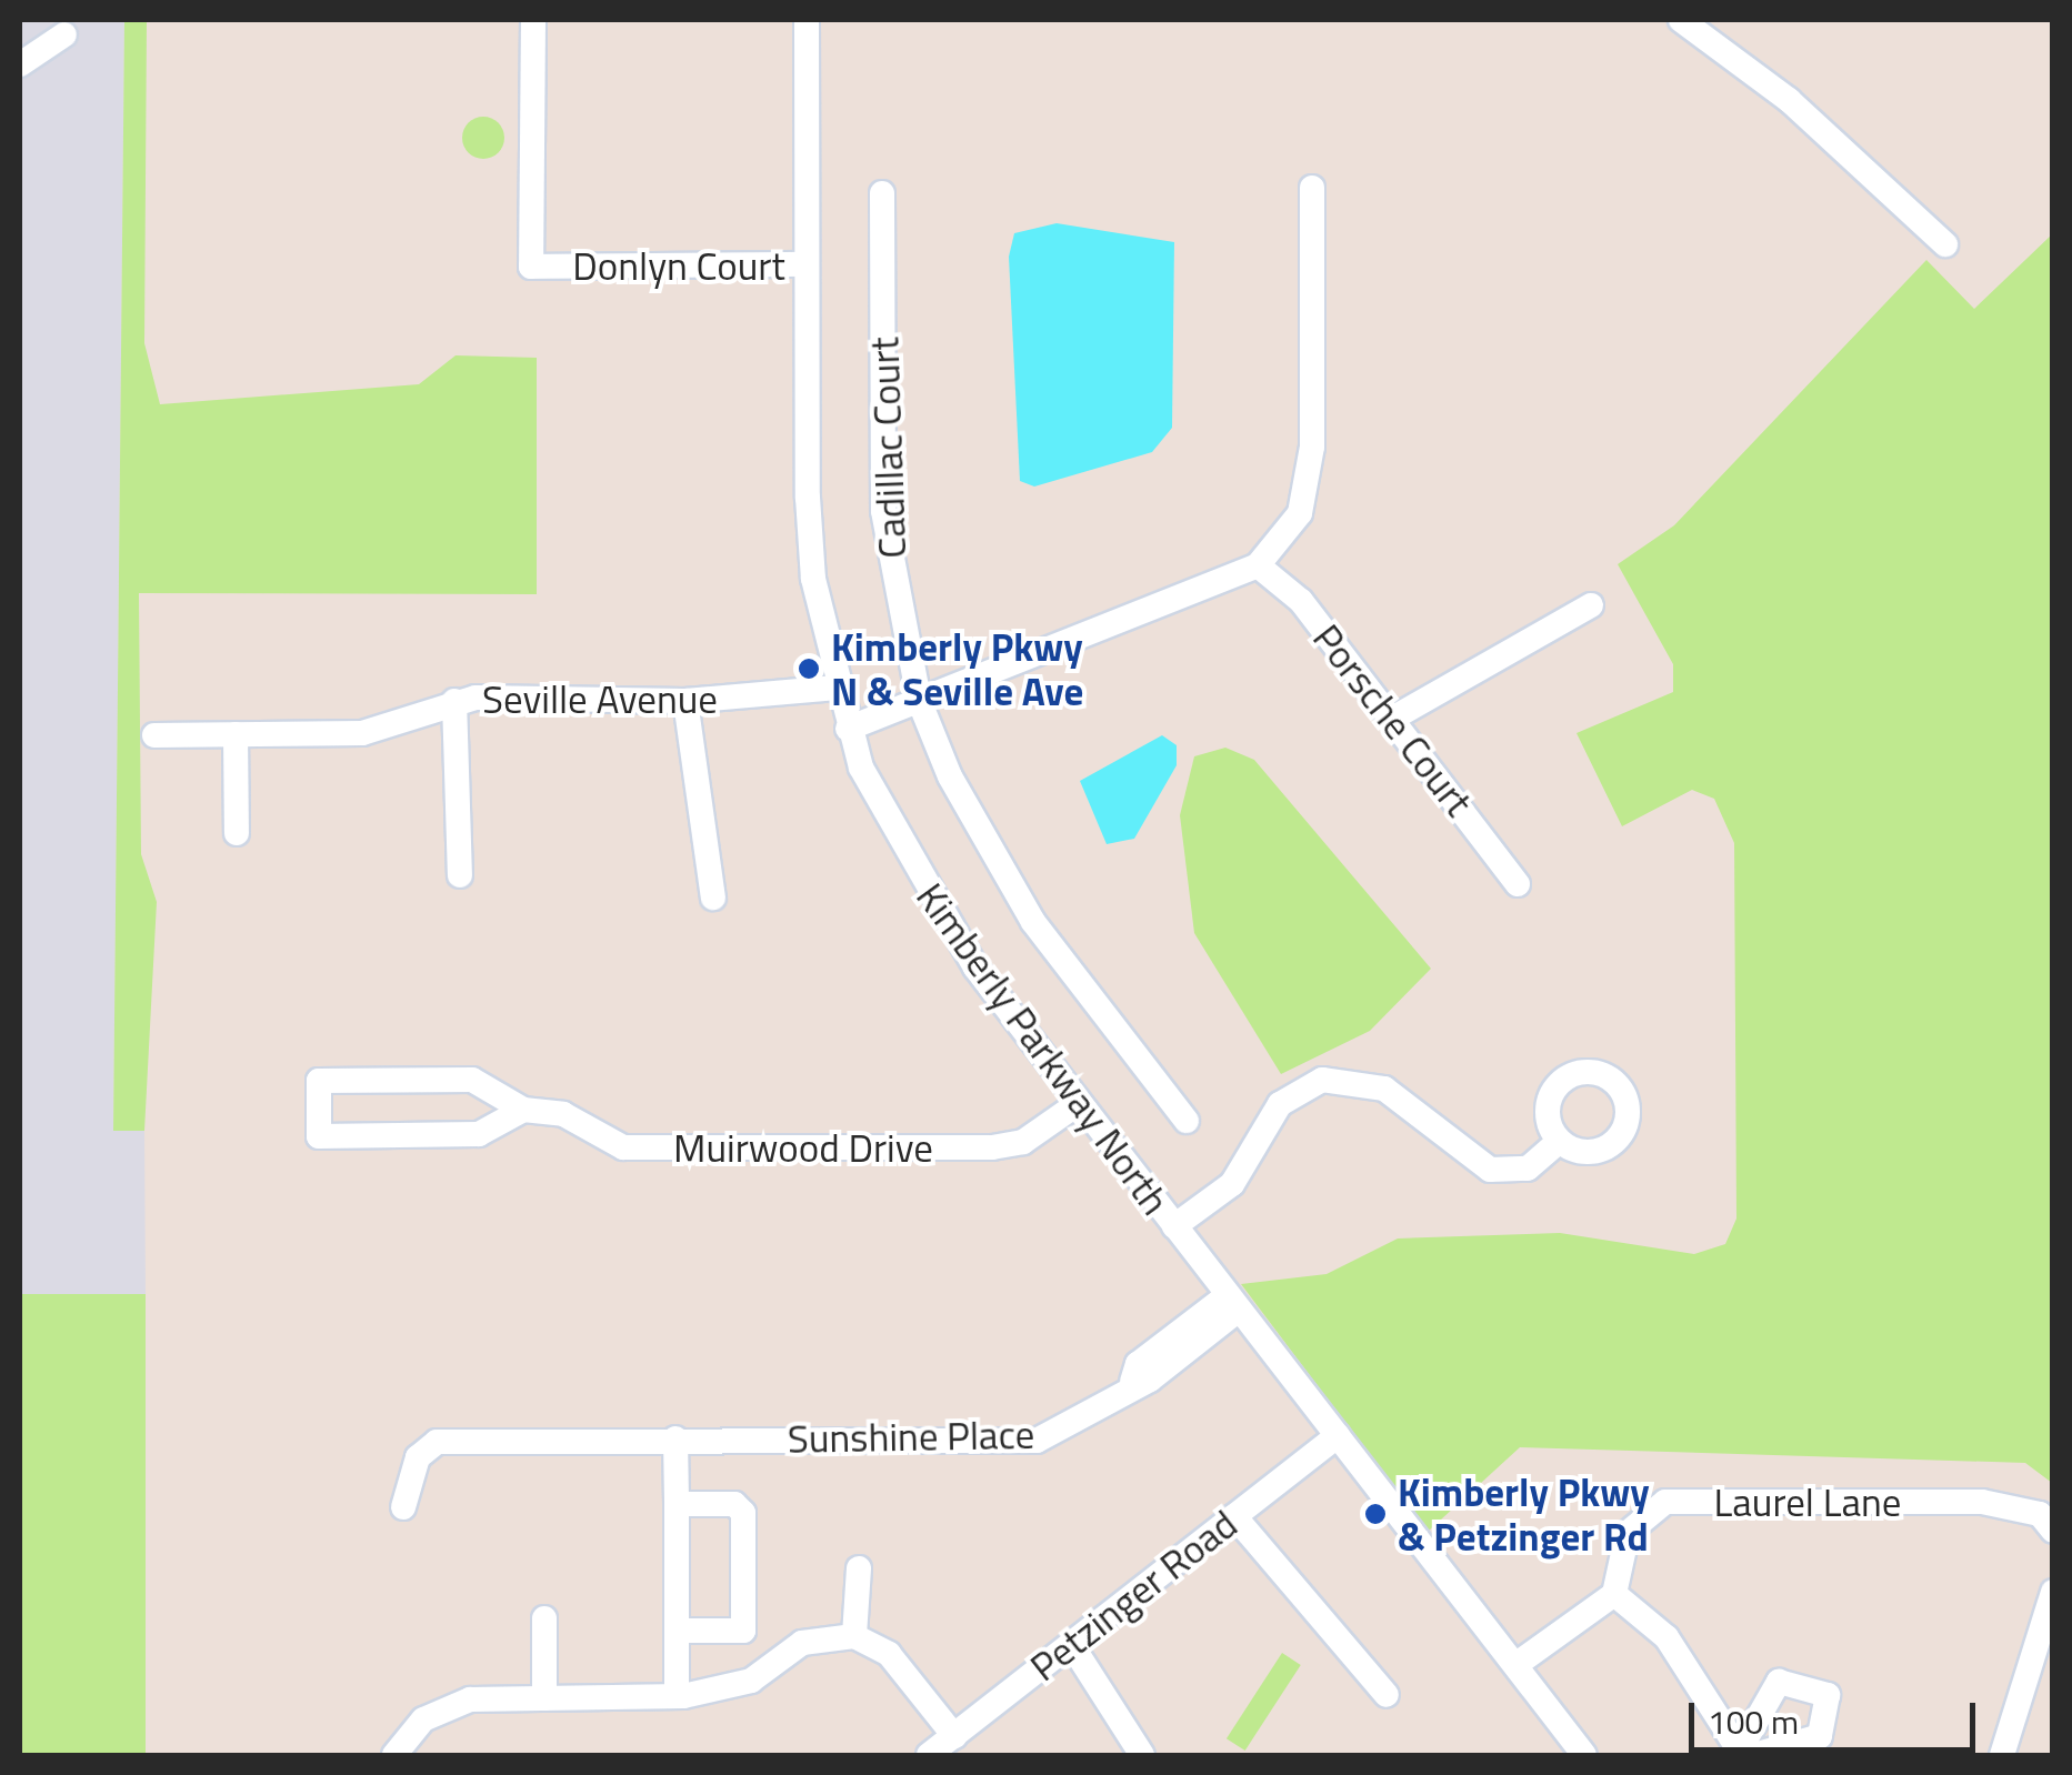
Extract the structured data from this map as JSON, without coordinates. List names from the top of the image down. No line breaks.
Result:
{"streets":{"street":["Donlyn Court","Cadillac Court","Seville Avenue","Porsche Court","Kimberly Parkway North","Muirwood Drive","Sunshine Place","Laurel Lane","Petzinger Road"]},"crossings":[["Donlyn Court","Kimberly Parkway North"],["Seville Avenue","Kimberly Parkway North"],["Kimberly Parkway North","Muirwood Drive"],["Kimberly Parkway North","Sunshine Place"],["Kimberly Parkway North","Petzinger Road"]],"places":["Kimberly Pkwy N & Seville Ave","Kimberly Pkwy & Petzinger Rd"],"scale_bar":"100 m"}
